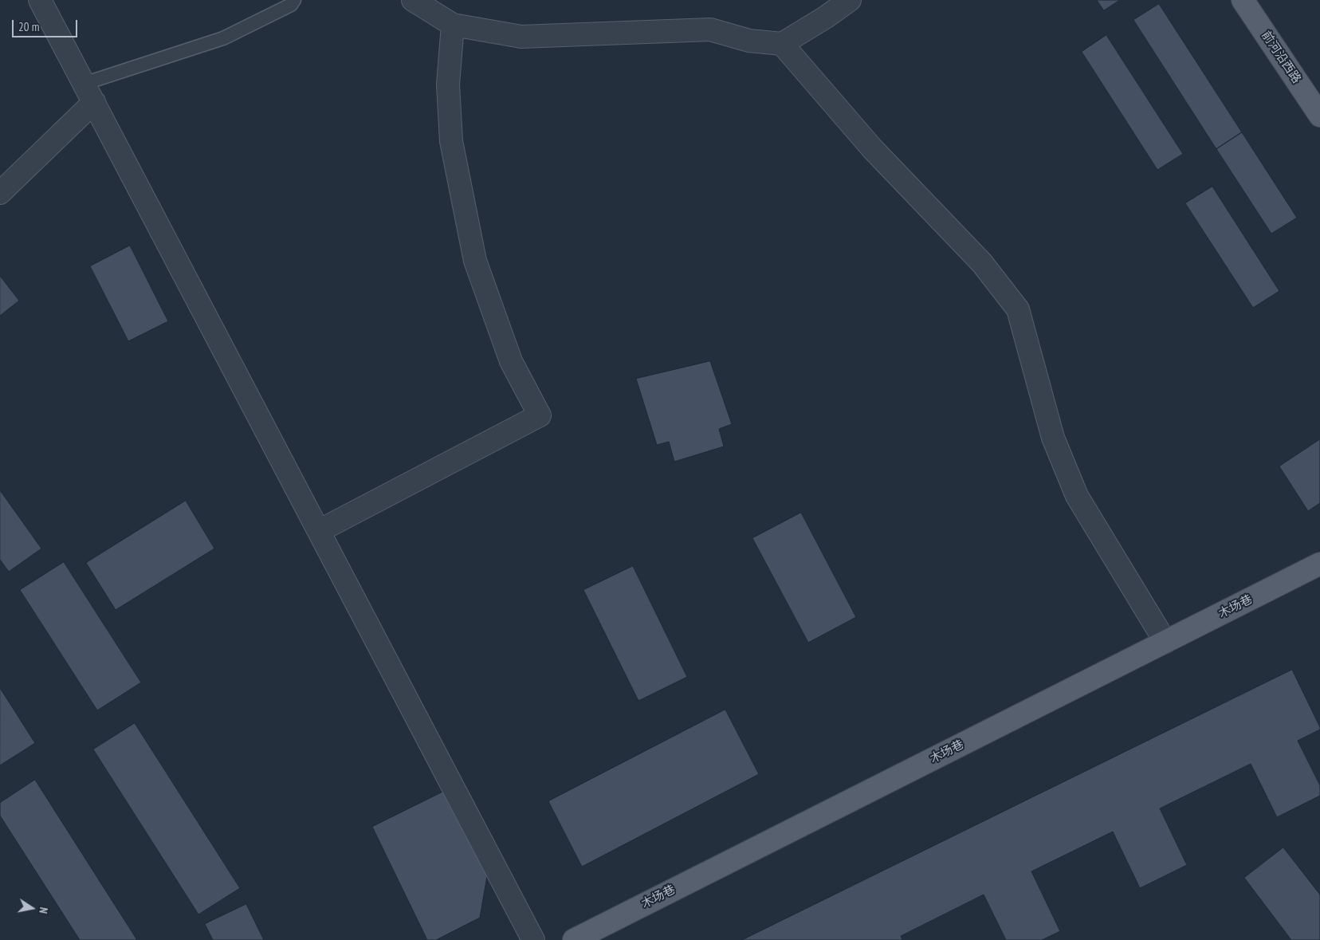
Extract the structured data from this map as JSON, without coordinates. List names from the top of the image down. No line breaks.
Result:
{"streets":{"main road":["前河沿西路","木场巷"]},"scale_bar":"20 m","north":"right"}
